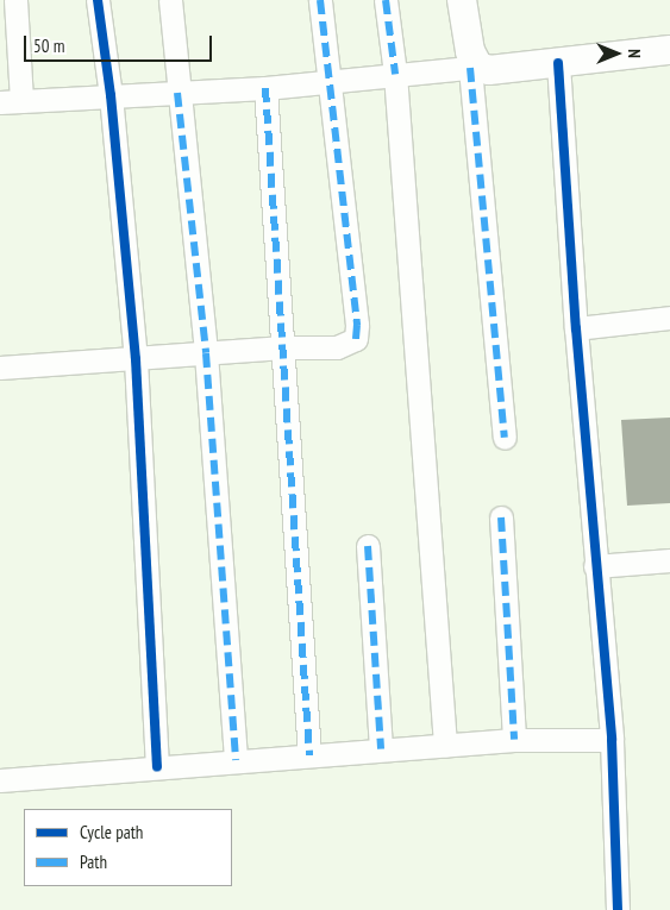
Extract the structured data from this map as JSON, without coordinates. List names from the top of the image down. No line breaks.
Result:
{"legend":["Cycle path","Path"],"scale_bar":"50 m","north":"right"}
